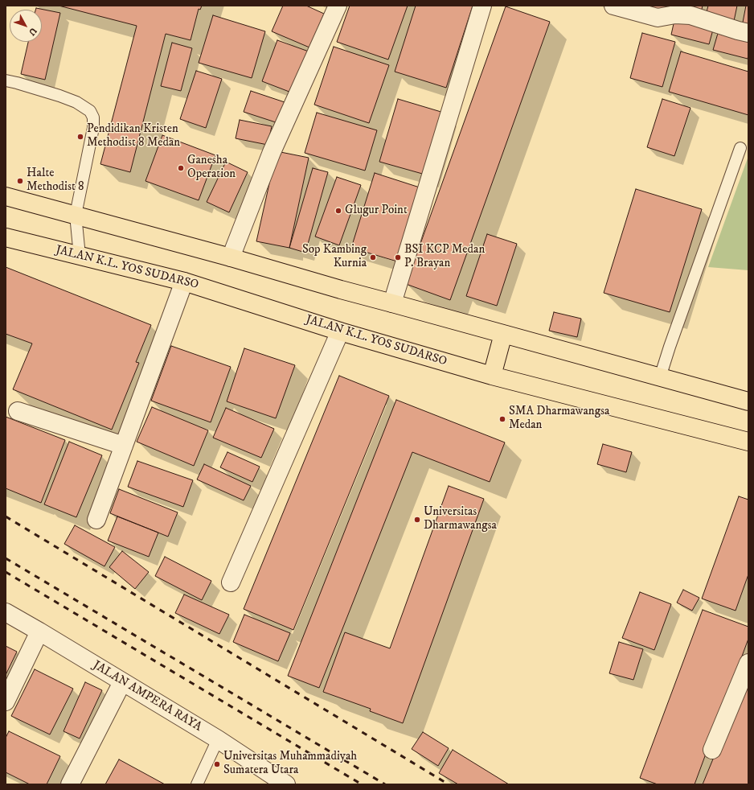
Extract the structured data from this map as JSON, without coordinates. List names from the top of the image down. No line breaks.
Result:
{"streets":{"main road":["JALAN K.L. YOS SUDARSO"],"street":["JALAN AMPERA RAYA"]},"places":["Pendidikan Kristen Methodist 8 Medan","Ganesha Operation","Halte Methodist 8","Glugur Point","Sop Kambing Kurnia","BSI KCP Medan P. Brayan","SMA Dharmawangsa Medan","Universitas Dharmawangsa","Universitas Muhammadiyah Sumatera Utara"],"north":"bottom right"}
